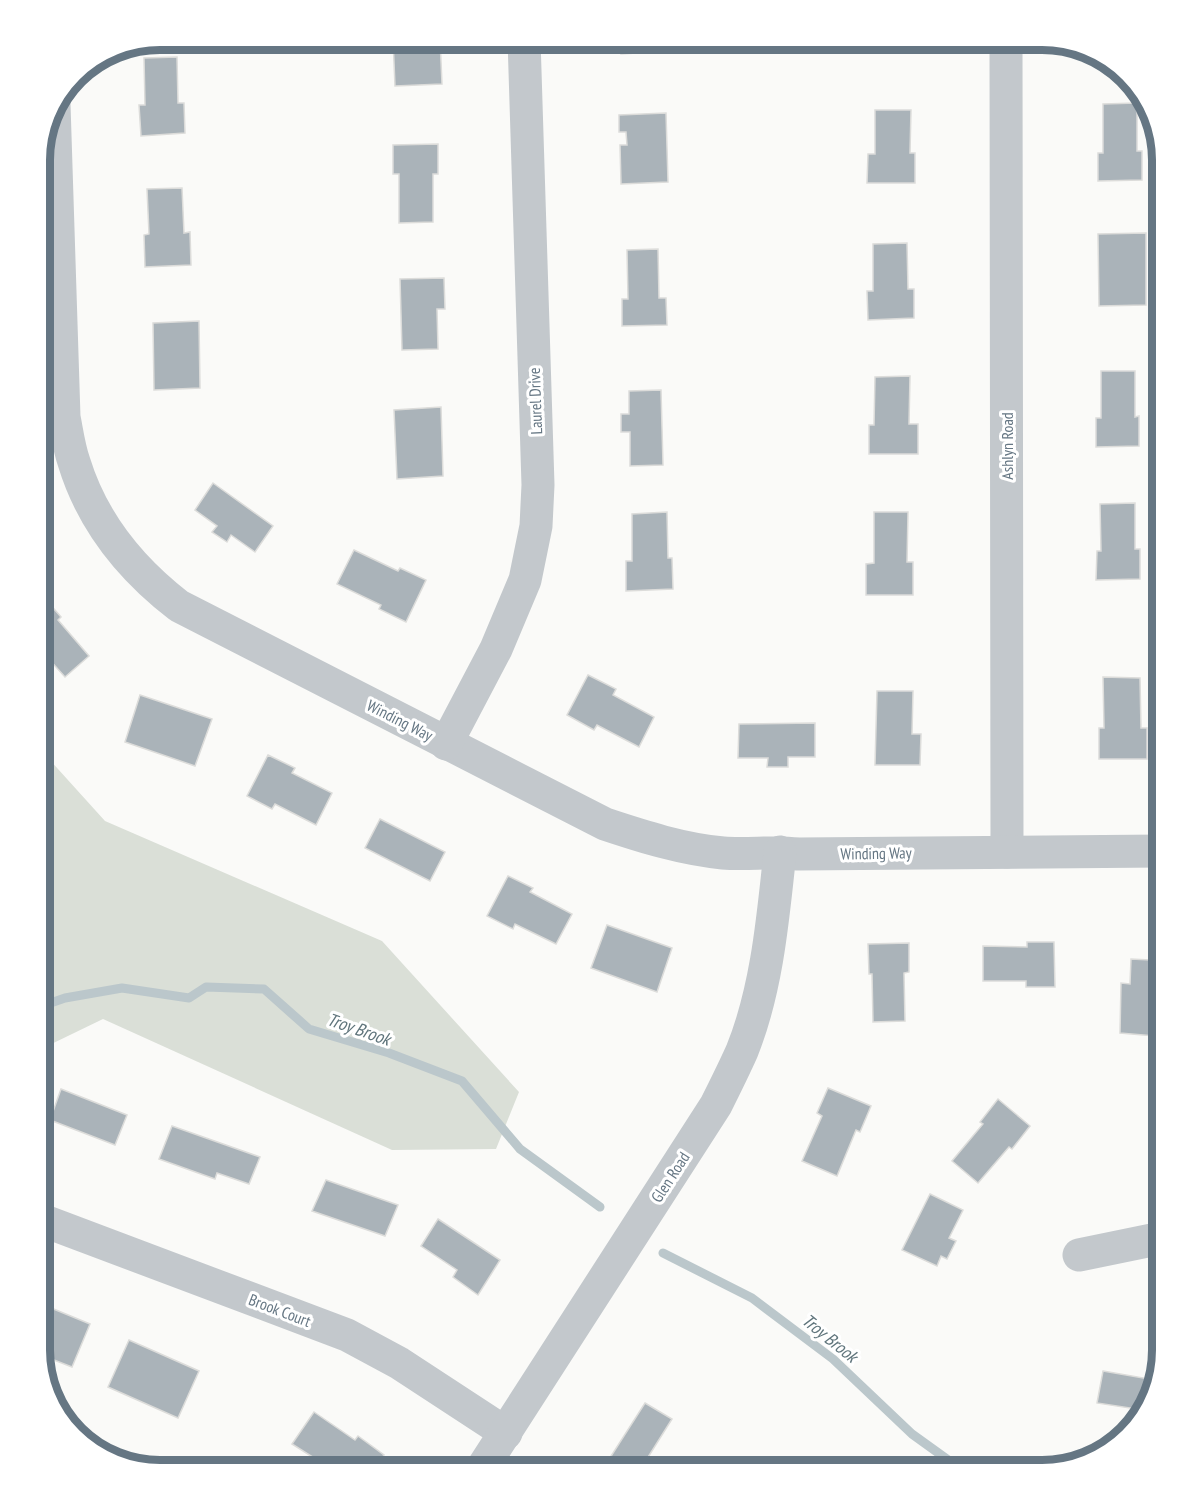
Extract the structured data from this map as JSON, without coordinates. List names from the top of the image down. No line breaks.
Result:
{"streets":{"street":["Laurel Drive","Ashlyn Road","Winding Way","Glen Road","Brook Court"]},"crossings":[["Laurel Drive","Winding Way"],["Ashlyn Road","Winding Way"],["Winding Way","Glen Road"],["Glen Road","Brook Court"]],"water":["Troy Brook"]}
